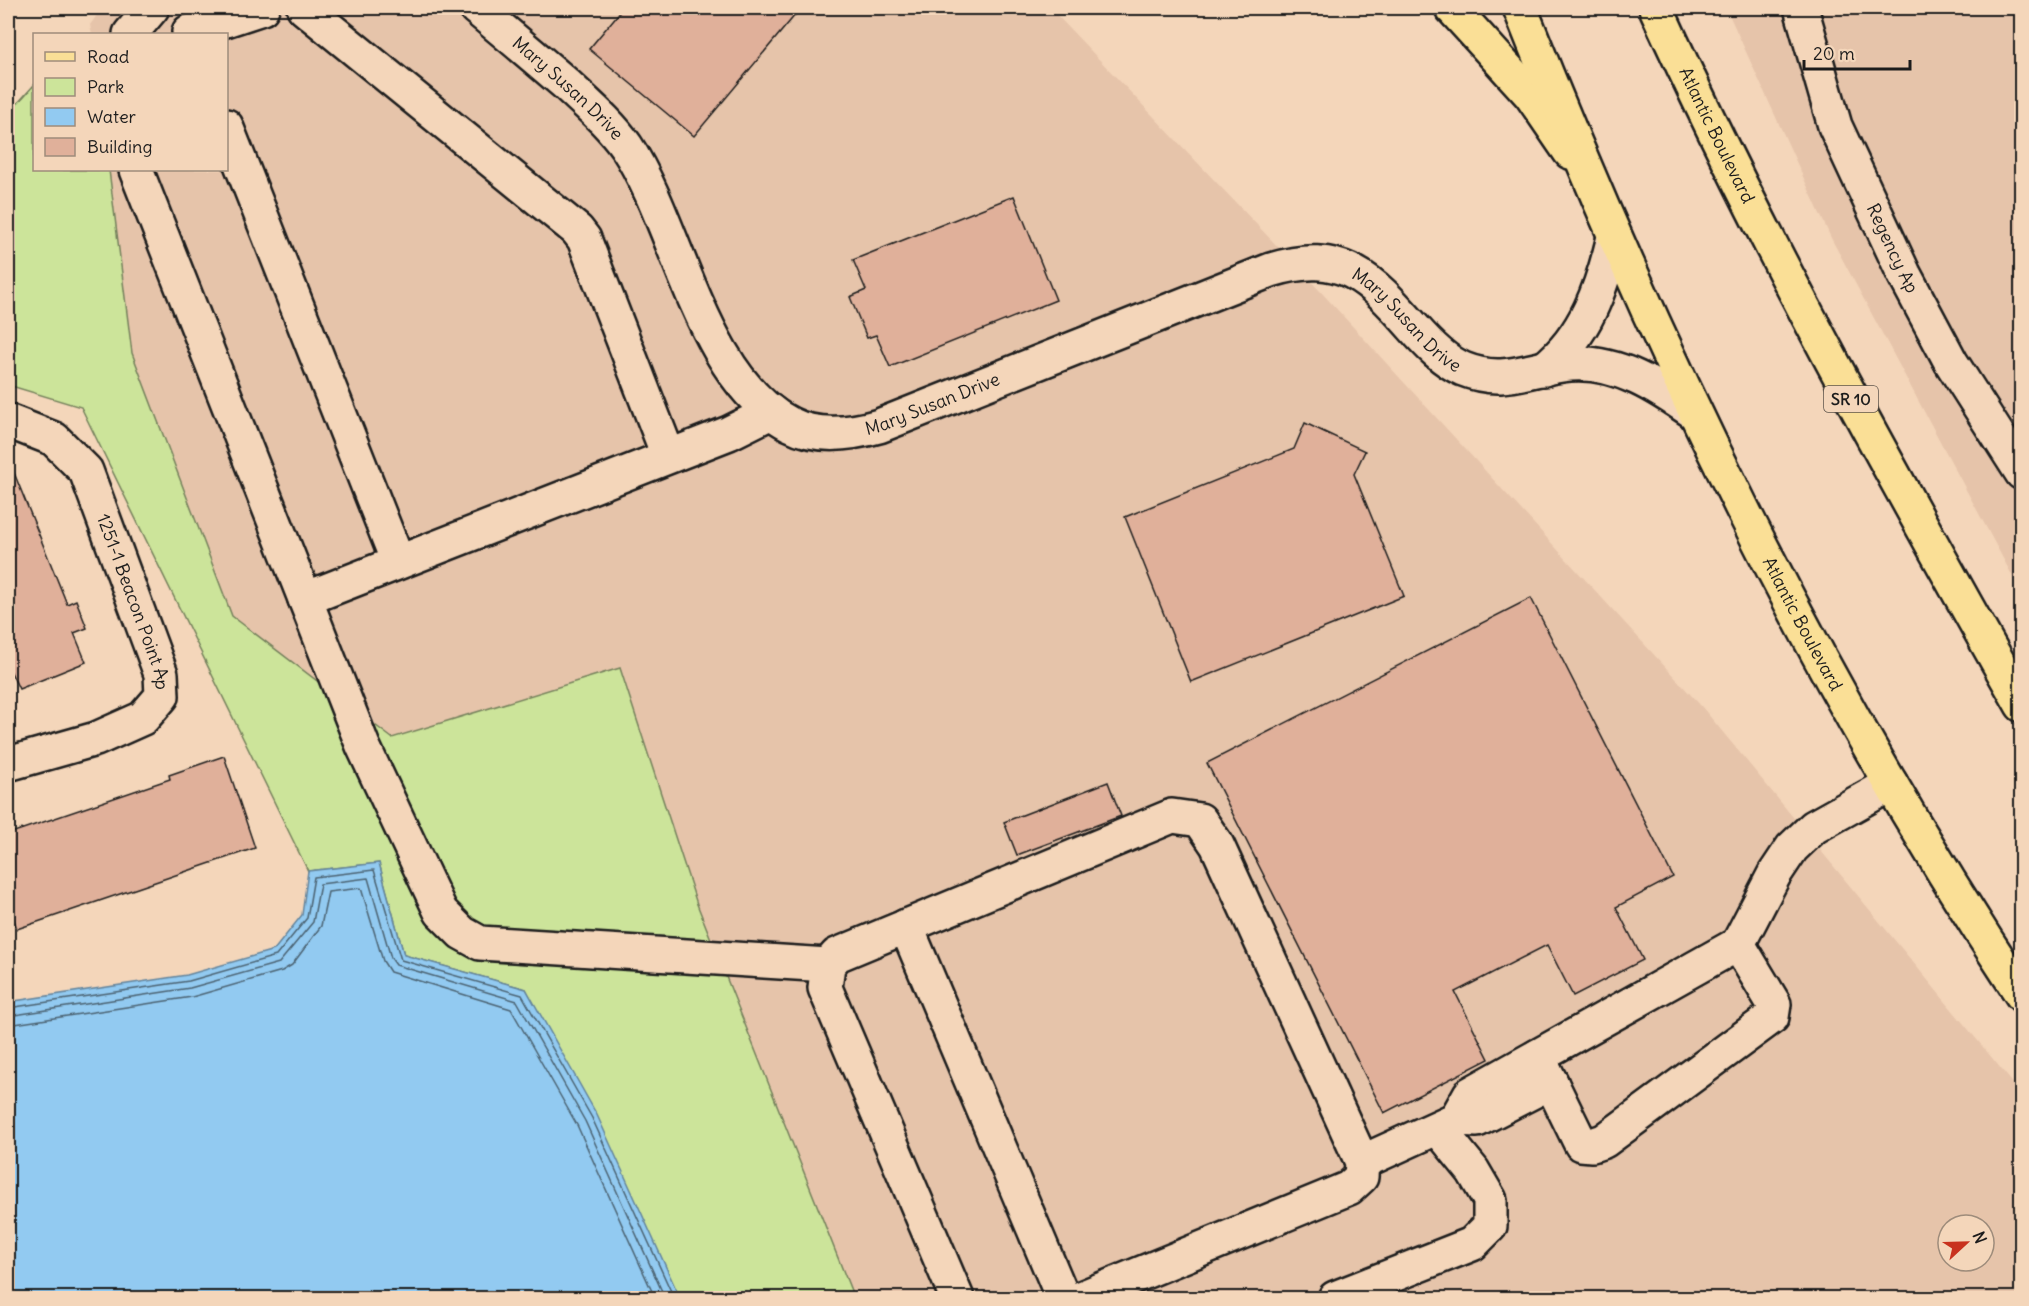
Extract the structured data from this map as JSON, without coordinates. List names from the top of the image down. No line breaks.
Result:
{"streets":{"main road":["Atlantic Boulevard","SR 10"],"street":["Mary Susan Drive","Regency Ap","1251-1 Beacon Point Ap"]},"crossings":[["Mary Susan Drive","Atlantic Boulevard"]],"legend":["Road","Park","Water","Building"],"scale_bar":"20 m","north":"right"}
